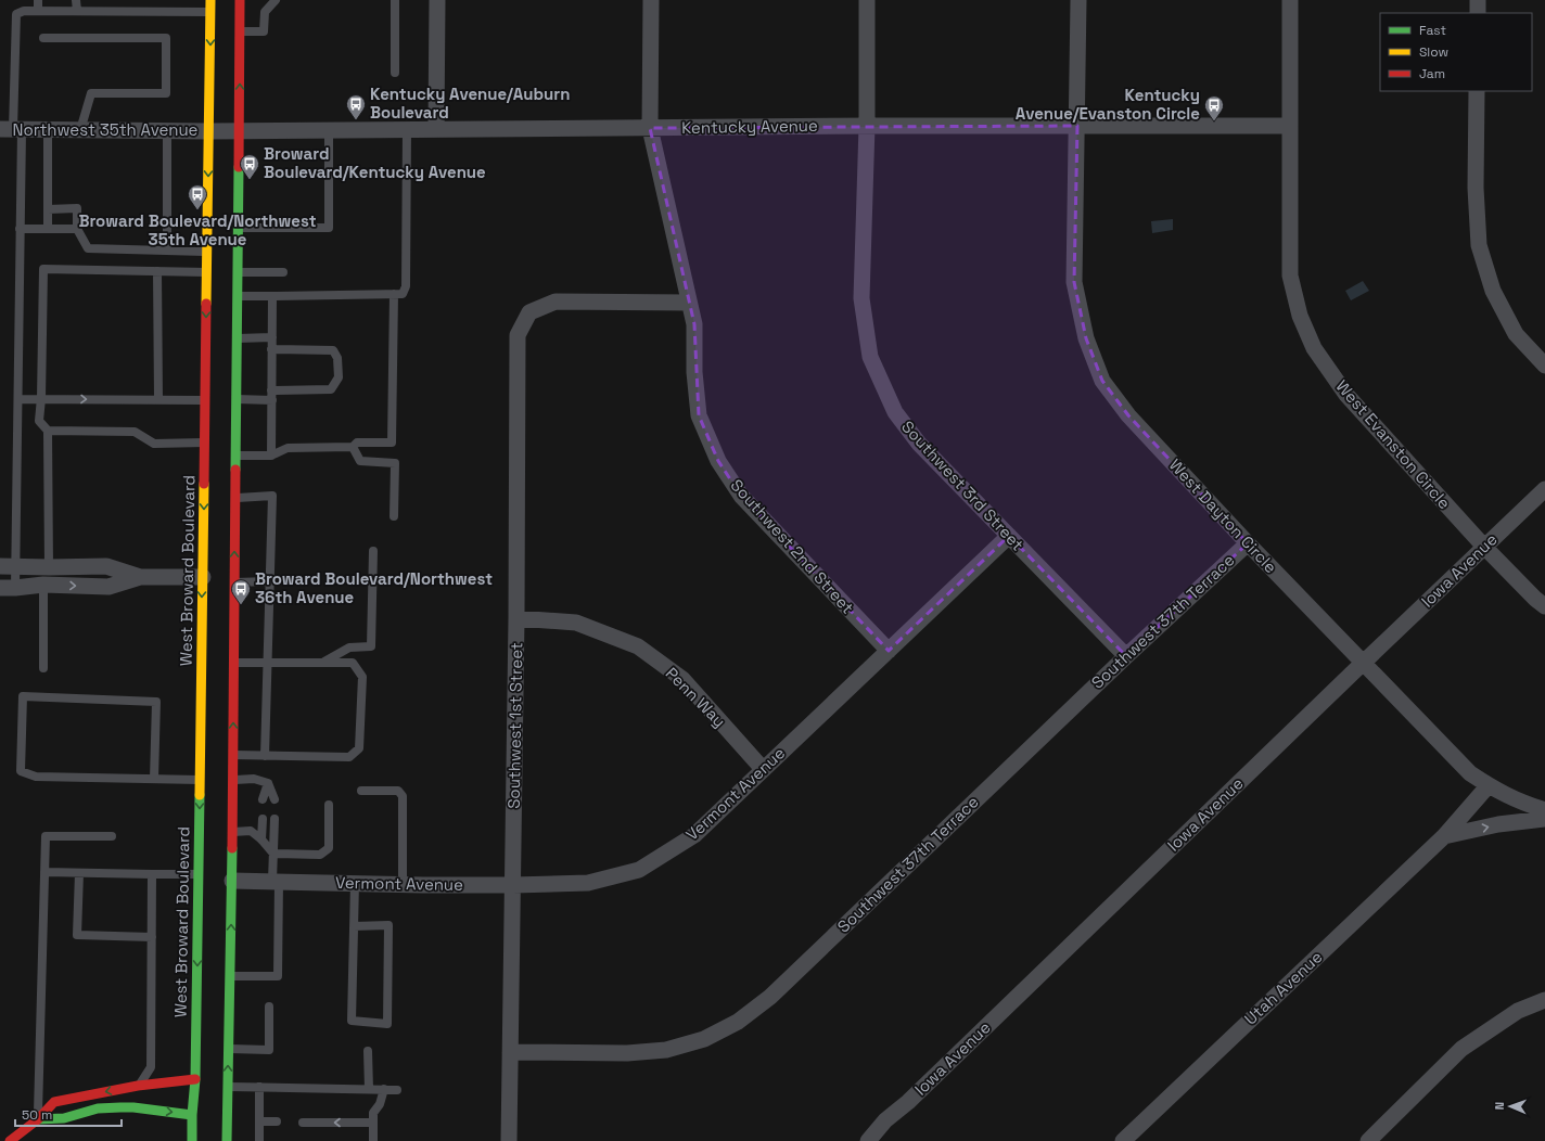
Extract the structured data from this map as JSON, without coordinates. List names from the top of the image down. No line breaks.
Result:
{"streets":{"main road":["West Broward Boulevard"],"street":["Kentucky Avenue","Northwest 35th Avenue","West Evanston Circle","Southwest 3rd Street","West Dayton Circle","Southwest 2nd Street","Iowa Avenue","Southwest 37th Terrace","Penn Way","Southwest 1st Street","Vermont Avenue","Utah Avenue"]},"crossings":[["Kentucky Avenue","Northwest 35th Avenue"],["Kentucky Avenue","West Evanston Circle"],["Kentucky Avenue","Southwest 3rd Street"],["Kentucky Avenue","West Dayton Circle"],["Kentucky Avenue","Southwest 2nd Street"],["Kentucky Avenue","West Broward Boulevard"],["Northwest 35th Avenue","West Broward Boulevard"],["West Evanston Circle","Iowa Avenue"],["Southwest 3rd Street","Southwest 37th Terrace"],["Southwest 3rd Street","Vermont Avenue"],["West Dayton Circle","Iowa Avenue"],["West Dayton Circle","Southwest 37th Terrace"],["West Dayton Circle","Utah Avenue"],["Southwest 2nd Street","Southwest 1st Street"],["Southwest 2nd Street","Vermont Avenue"],["Southwest 37th Terrace","Southwest 1st Street"],["Penn Way","Southwest 1st Street"],["Penn Way","Vermont Avenue"],["Southwest 1st Street","Vermont Avenue"]],"places":{"bus stop":["Kentucky Avenue/Auburn Boulevard","Kentucky Avenue/Evanston Circle","Broward Boulevard/Kentucky Avenue","Broward Boulevard/Northwest 35th Avenue","Broward Boulevard/Northwest 36th Avenue"]},"legend":["Fast","Slow","Jam"],"scale_bar":"50 m","north":"left"}
